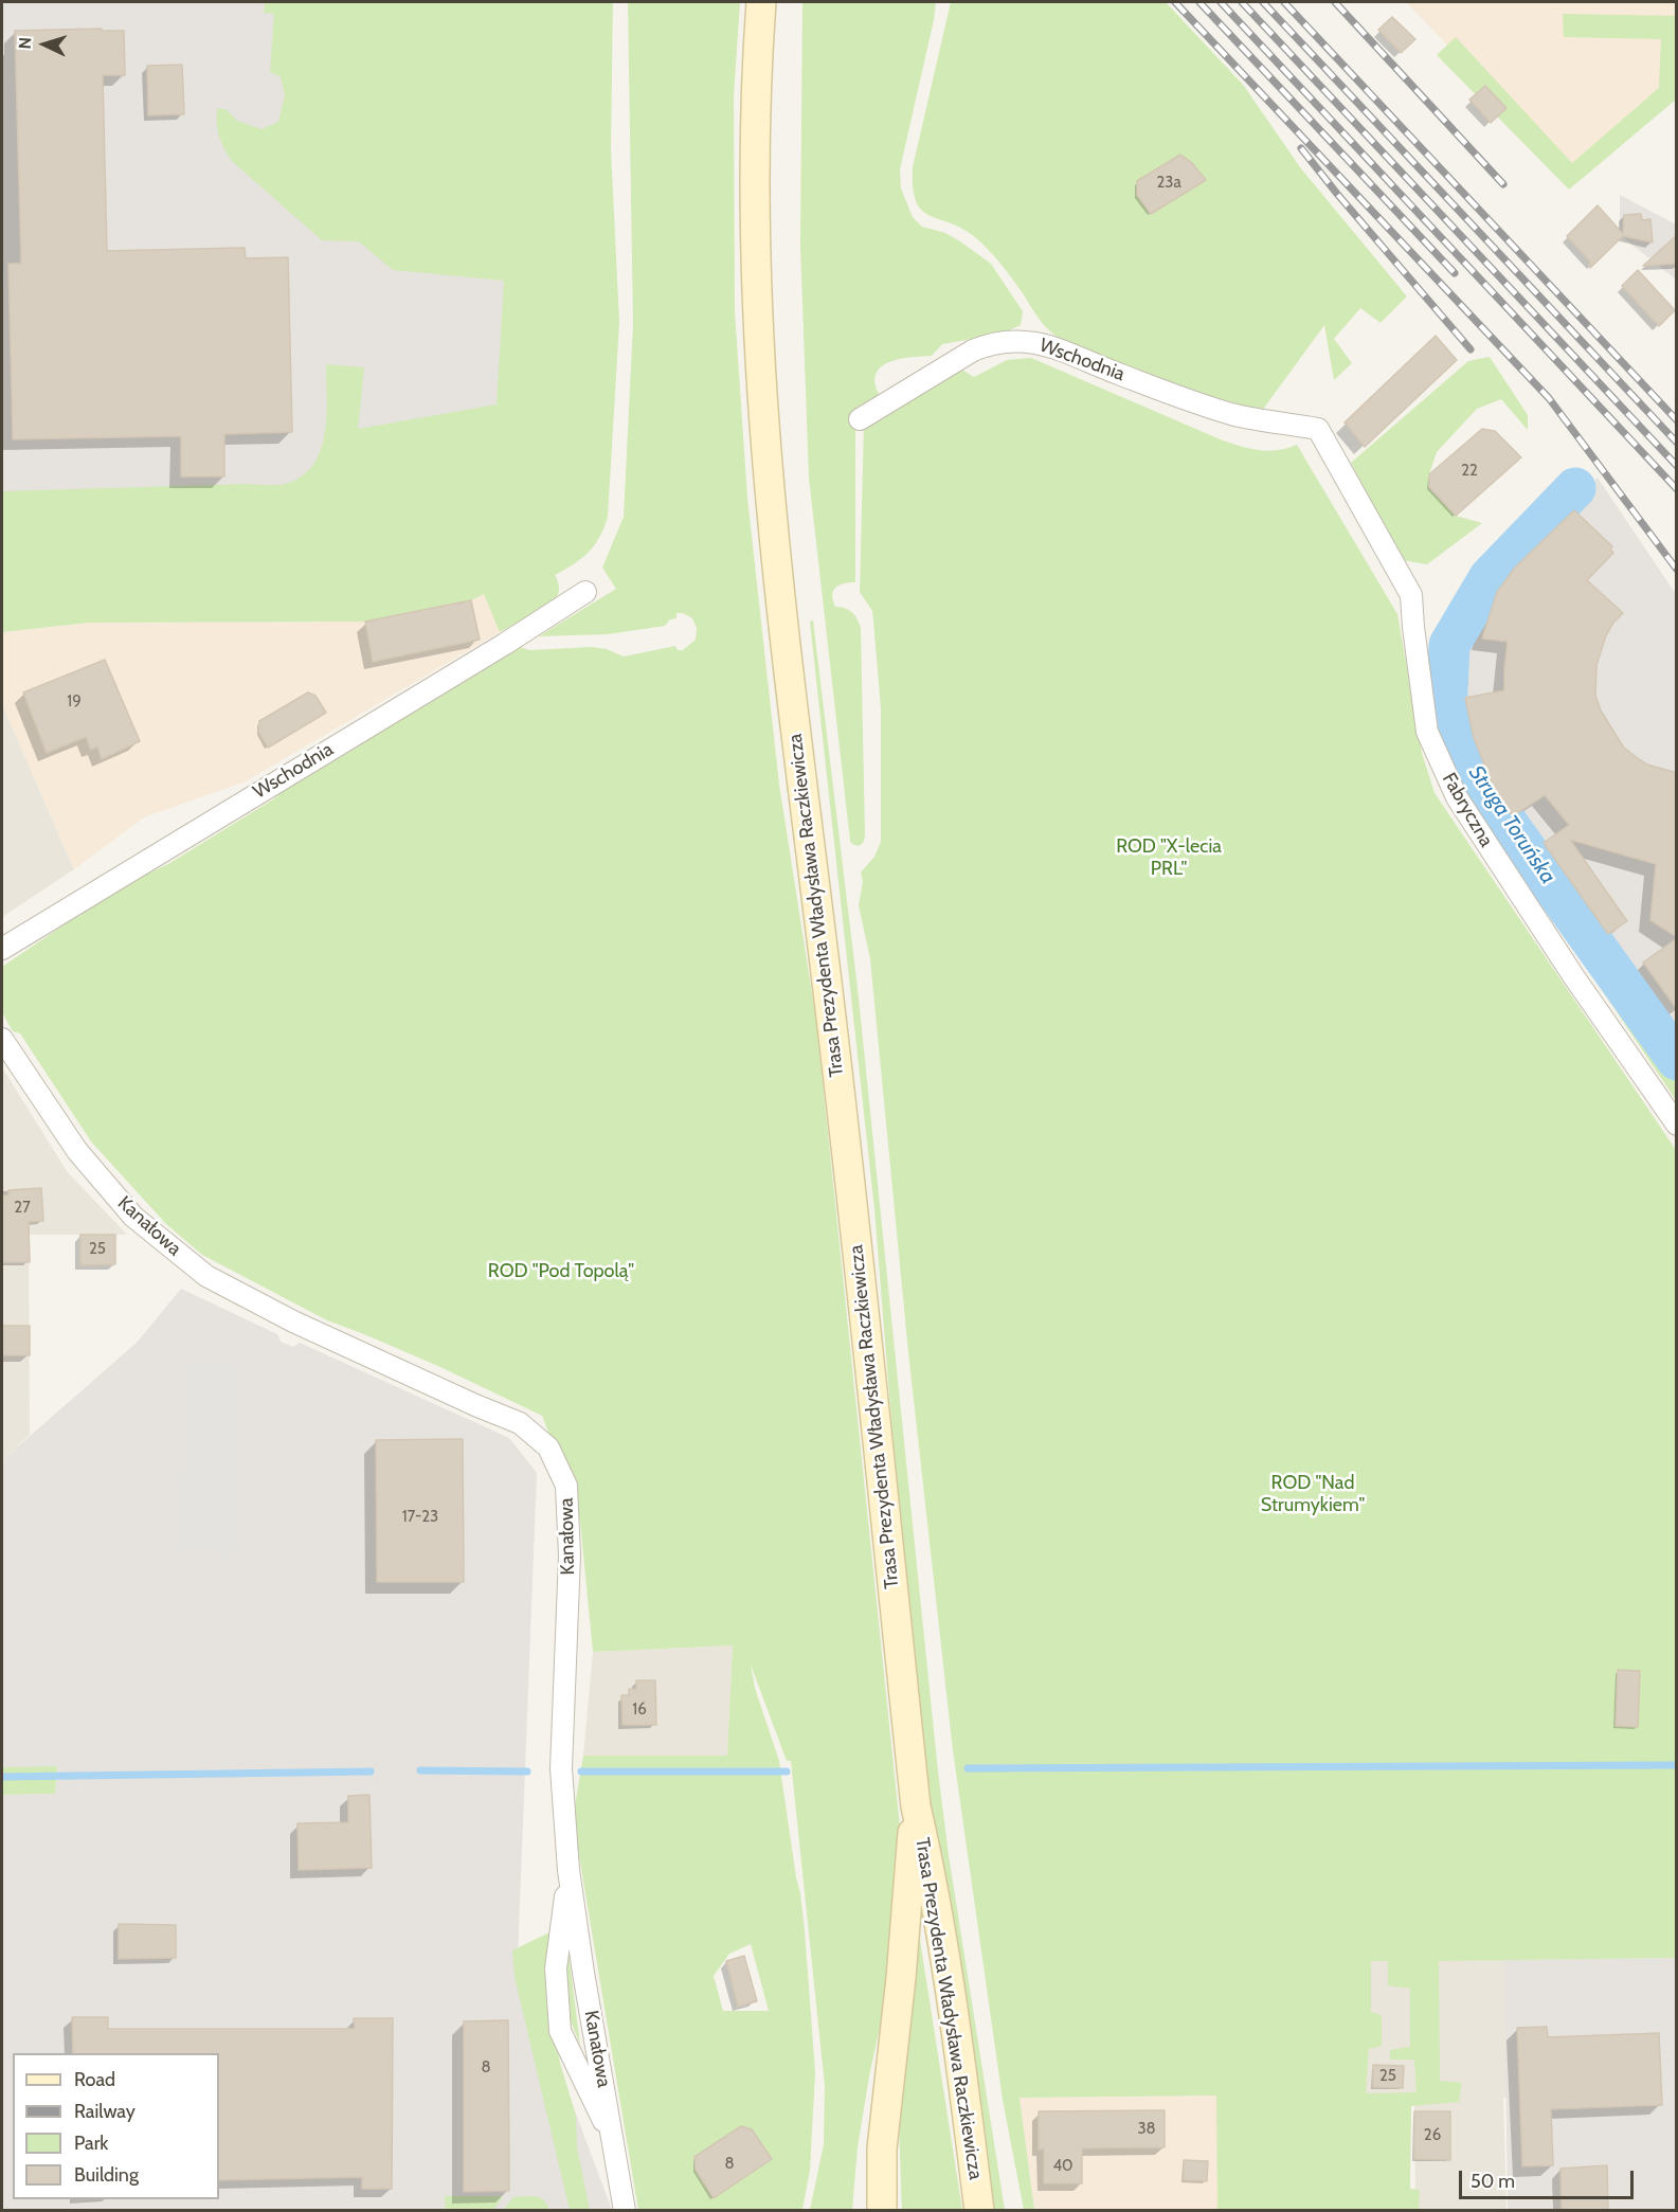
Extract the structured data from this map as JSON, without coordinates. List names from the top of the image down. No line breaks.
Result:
{"streets":{"main road":["Trasa Prezydenta Władysława Raczkiewicza"],"street":["Wschodnia","Fabryczna","Kanałowa"]},"crossings":[["Wschodnia","Fabryczna"]],"water":["Struga Toruńska"],"parks":["ROD \"X-lecia PRL\"","ROD \"Pod Topolą\"","ROD \"Nad Strumykiem\""],"house_numbers":["23a","22","19","27","25","17-23","16","8","25","38","26","8","40"],"legend":["Road","Railway","Park","Building"],"scale_bar":"50 m","north":"left"}
